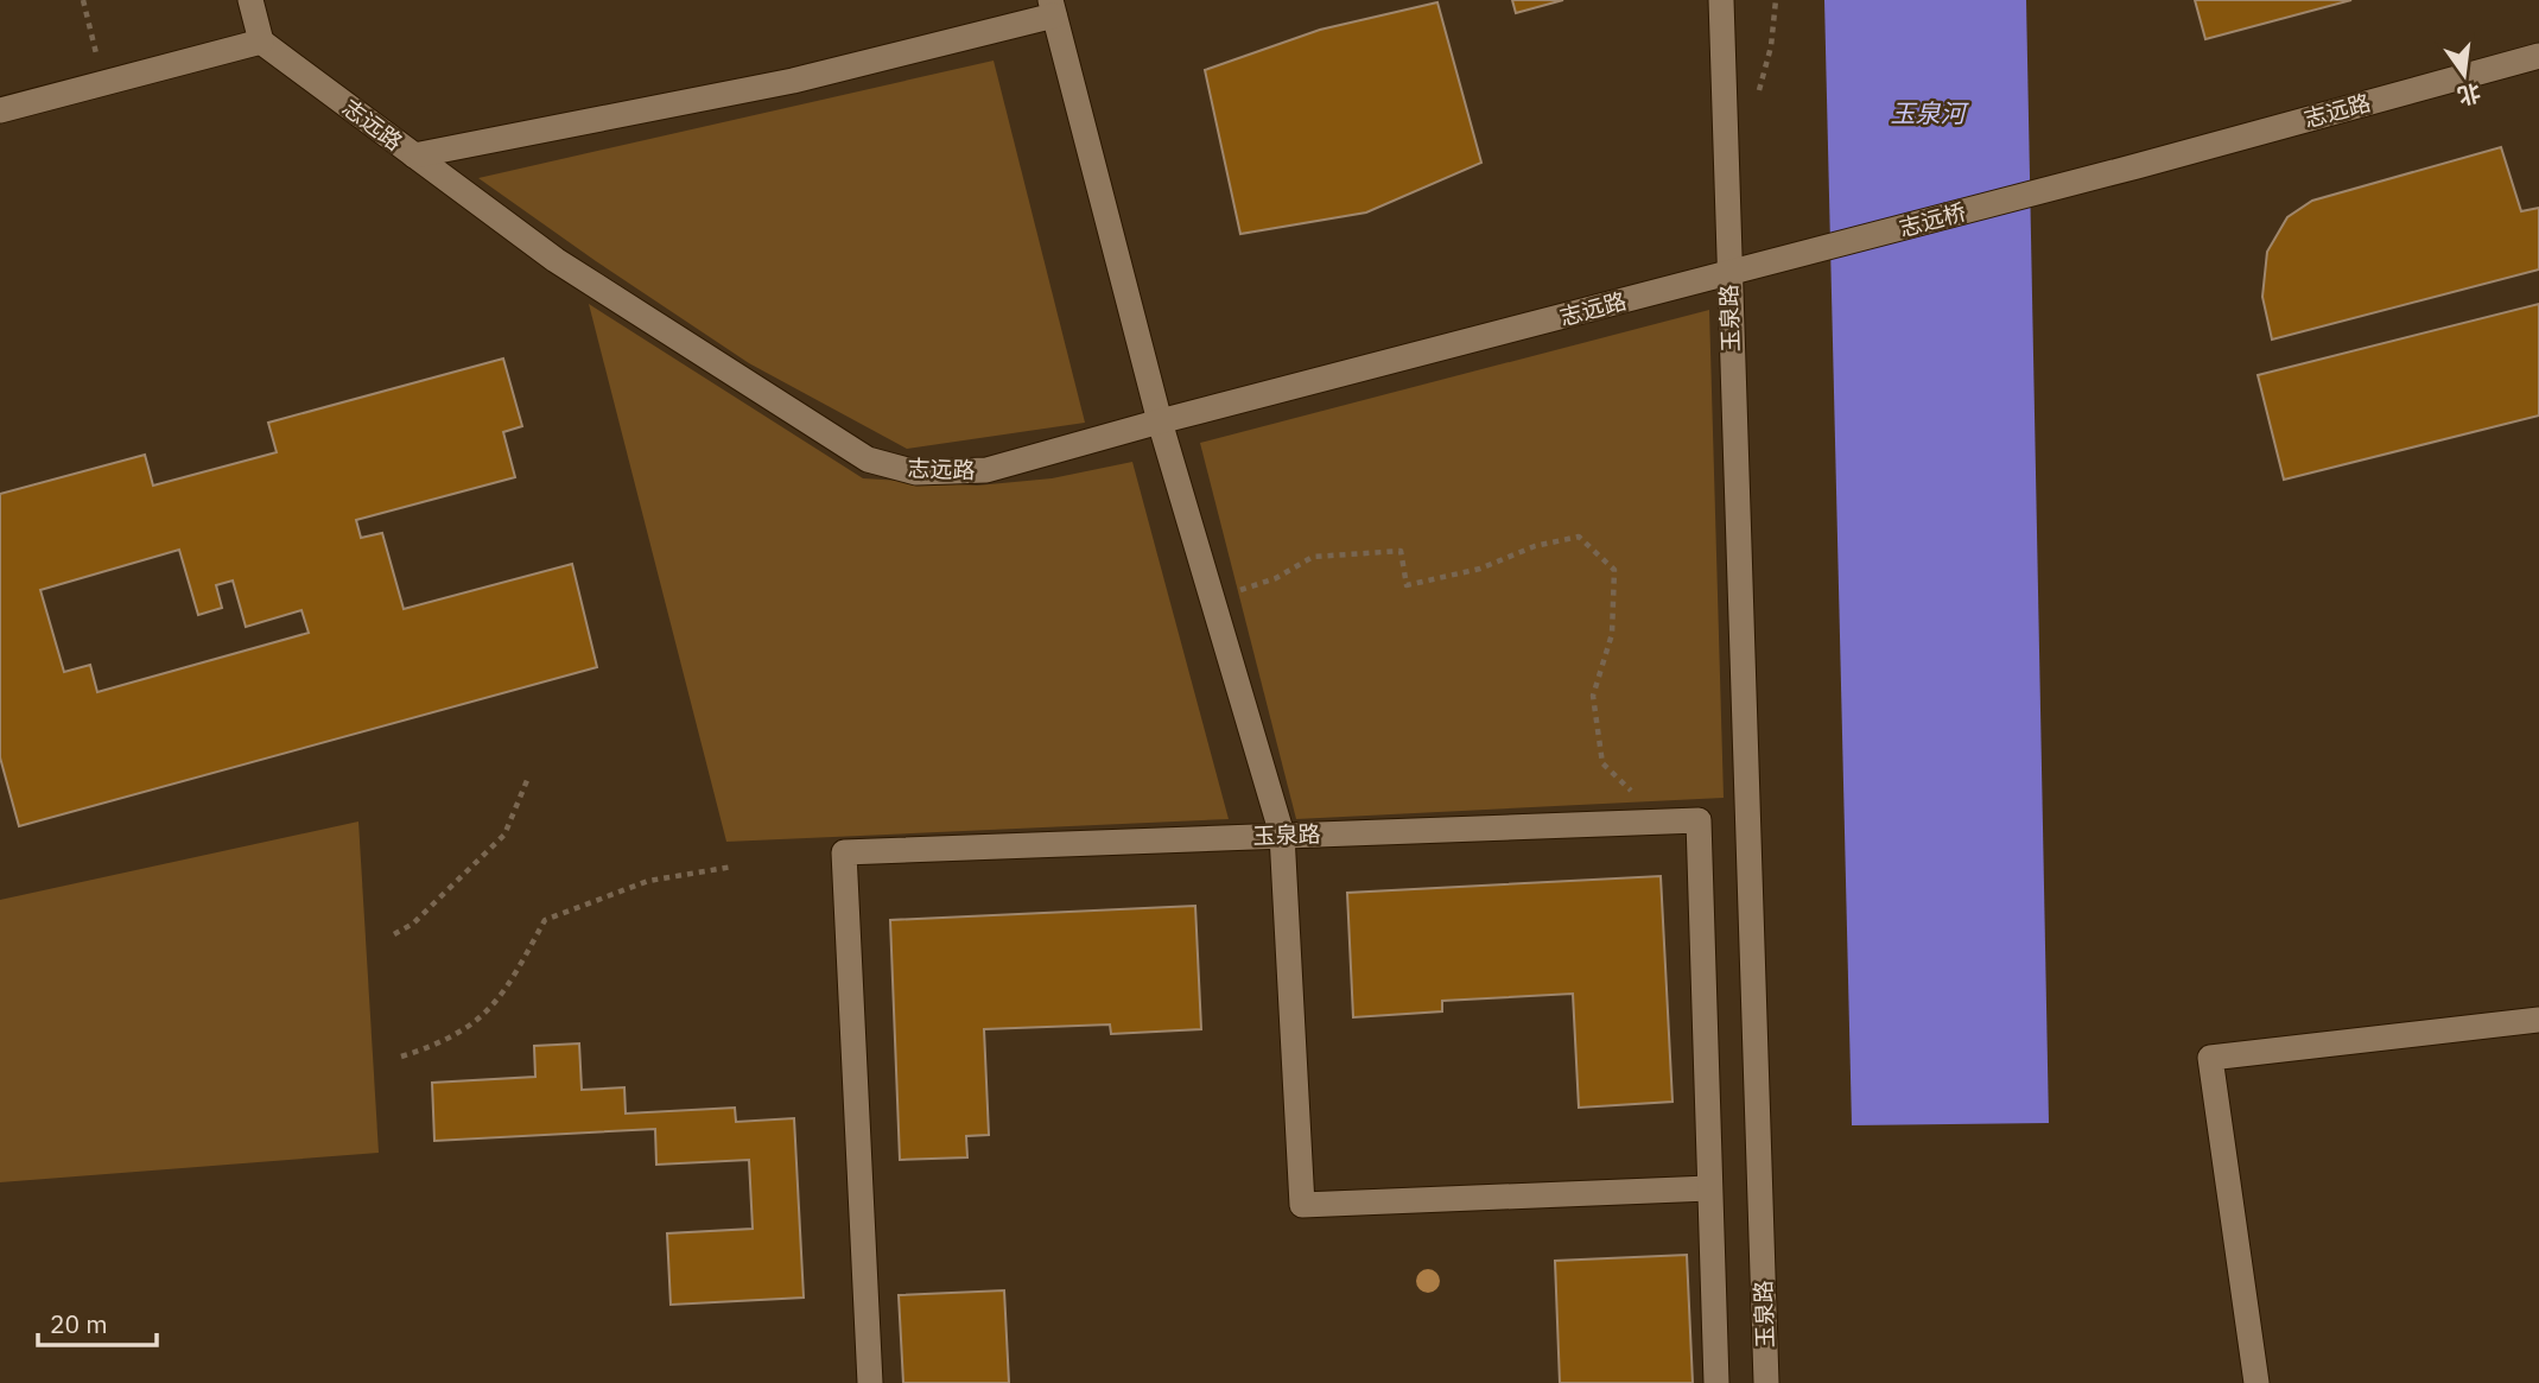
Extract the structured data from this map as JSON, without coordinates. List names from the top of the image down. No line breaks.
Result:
{"streets":{"street":["志远路","志远桥","玉泉路"]},"crossings":[["志远路","志远桥"],["志远路","玉泉路"],["志远桥","玉泉路"]],"water":["玉泉河"],"scale_bar":"20 m","north":"bottom"}
